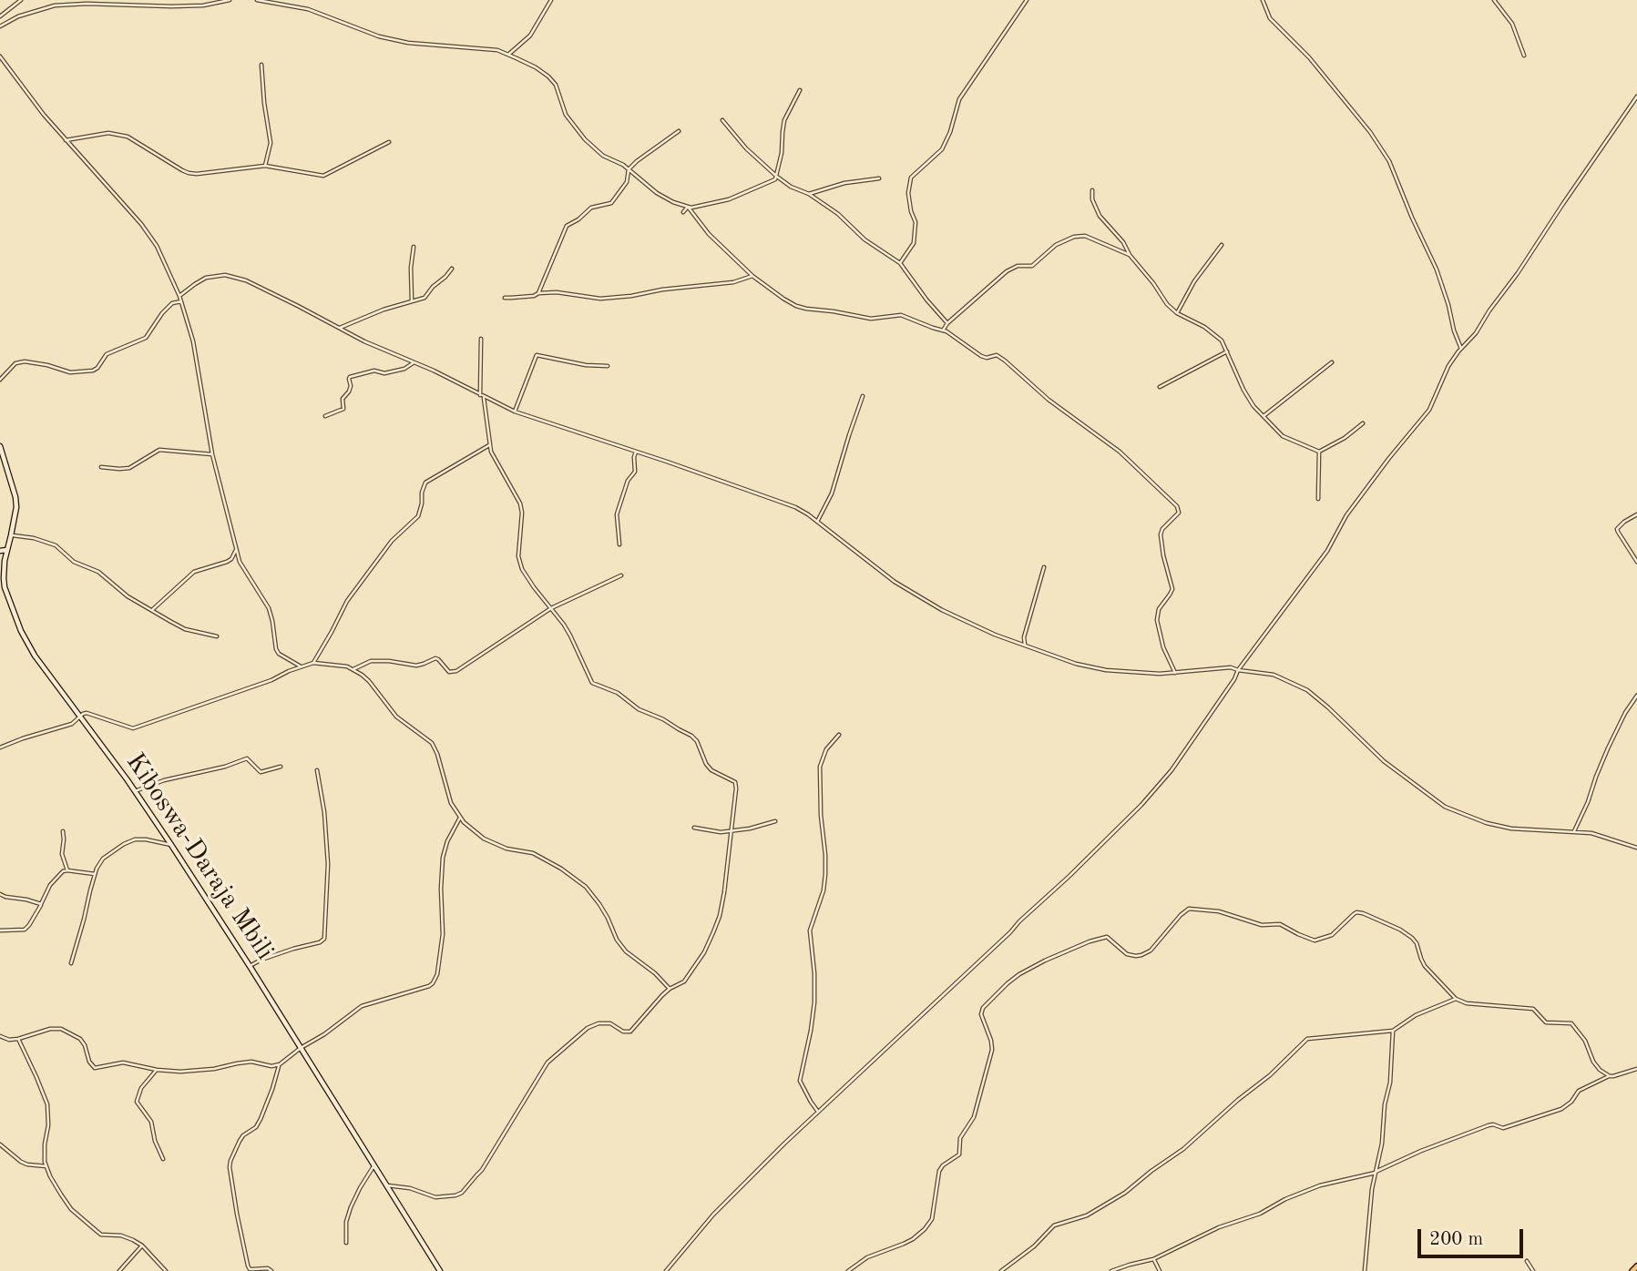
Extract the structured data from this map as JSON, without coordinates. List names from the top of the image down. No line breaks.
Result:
{"streets":{"main road":["Kiboswa-Daraja Mbili"]},"scale_bar":"200 m"}
